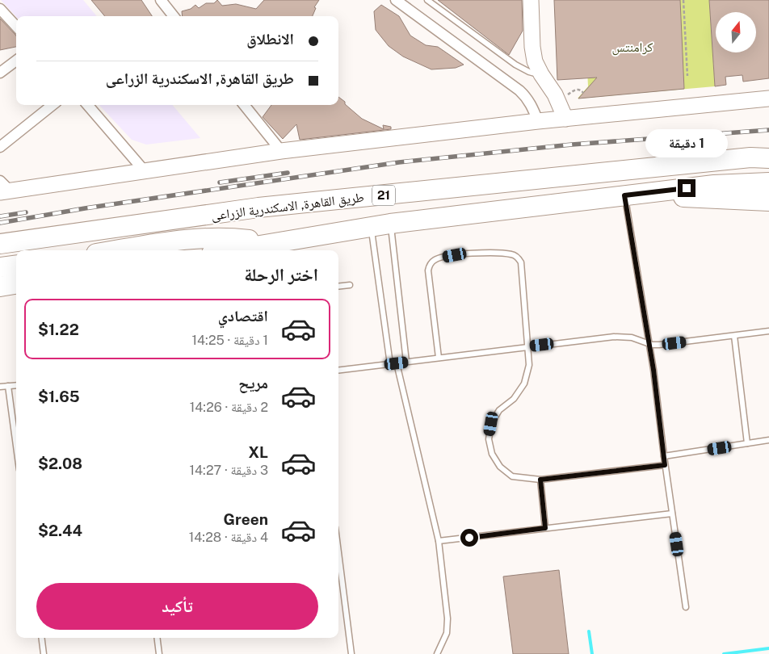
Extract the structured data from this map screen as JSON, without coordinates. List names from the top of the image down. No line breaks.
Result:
{"streets":{"highway":["21","طريق القاهرة, الاسكندرية الزراعى"]},"parks":["كرامنتس"],"north":"top","page":{"banner":["الانطلاق","طريق القاهرة, الاسكندرية الزراعى"],"bubble":"1 دقيقة","heading":"اختر الرحلة","list":[{"name":"اقتصادي","note":"1 دقيقة · 14:25","value":"$1.22"},{"name":"مريح","note":"2 دقيقة · 14:26","value":"$1.65"},{"name":"XL","note":"3 دقيقة · 14:27","value":"$2.08"},{"name":"Green","note":"4 دقيقة · 14:28","value":"$2.44"}],"buttons":"تأكيد"}}
